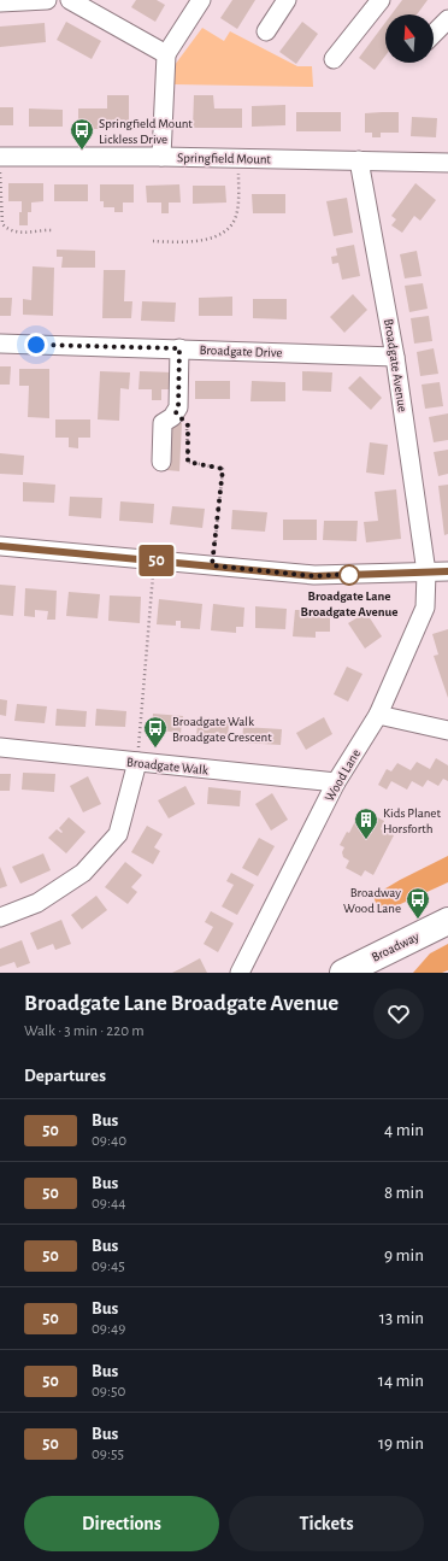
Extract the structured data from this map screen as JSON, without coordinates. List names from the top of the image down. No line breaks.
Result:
{"streets":{"highway":["Broadway"],"street":["Springfield Mount","Broadgate Drive","Broadgate Avenue","Broadgate Walk","Wood Lane"]},"crossings":[["Springfield Mount","Broadgate Avenue"],["Broadgate Drive","Broadgate Avenue"],["Broadgate Avenue","Wood Lane"],["Broadgate Walk","Wood Lane"]],"places":{"bus stop":["Springfield Mount Lickless Drive","Broadgate Walk Broadgate Crescent","Broadway Wood Lane"],"other":["Broadgate Lane Broadgate Avenue"],"building":["Kids Planet Horsforth"]},"lines":["bus line 50"],"north":"top","page":{"on_map":"50","heading":[["Broadgate Lane Broadgate Avenue","Walk · 3 min · 220 m"],"Departures"],"list":[{"mark":"50","name":"Bus","note":"09:40","value":"4 min"},{"mark":"50","name":"Bus","note":"09:44","value":"8 min"},{"mark":"50","name":"Bus","note":"09:45","value":"9 min"},{"mark":"50","name":"Bus","note":"09:49","value":"13 min"},{"mark":"50","name":"Bus","note":"09:50","value":"14 min"},{"mark":"50","name":"Bus","note":"09:55","value":"19 min"}],"buttons":["Directions","Tickets"]}}
